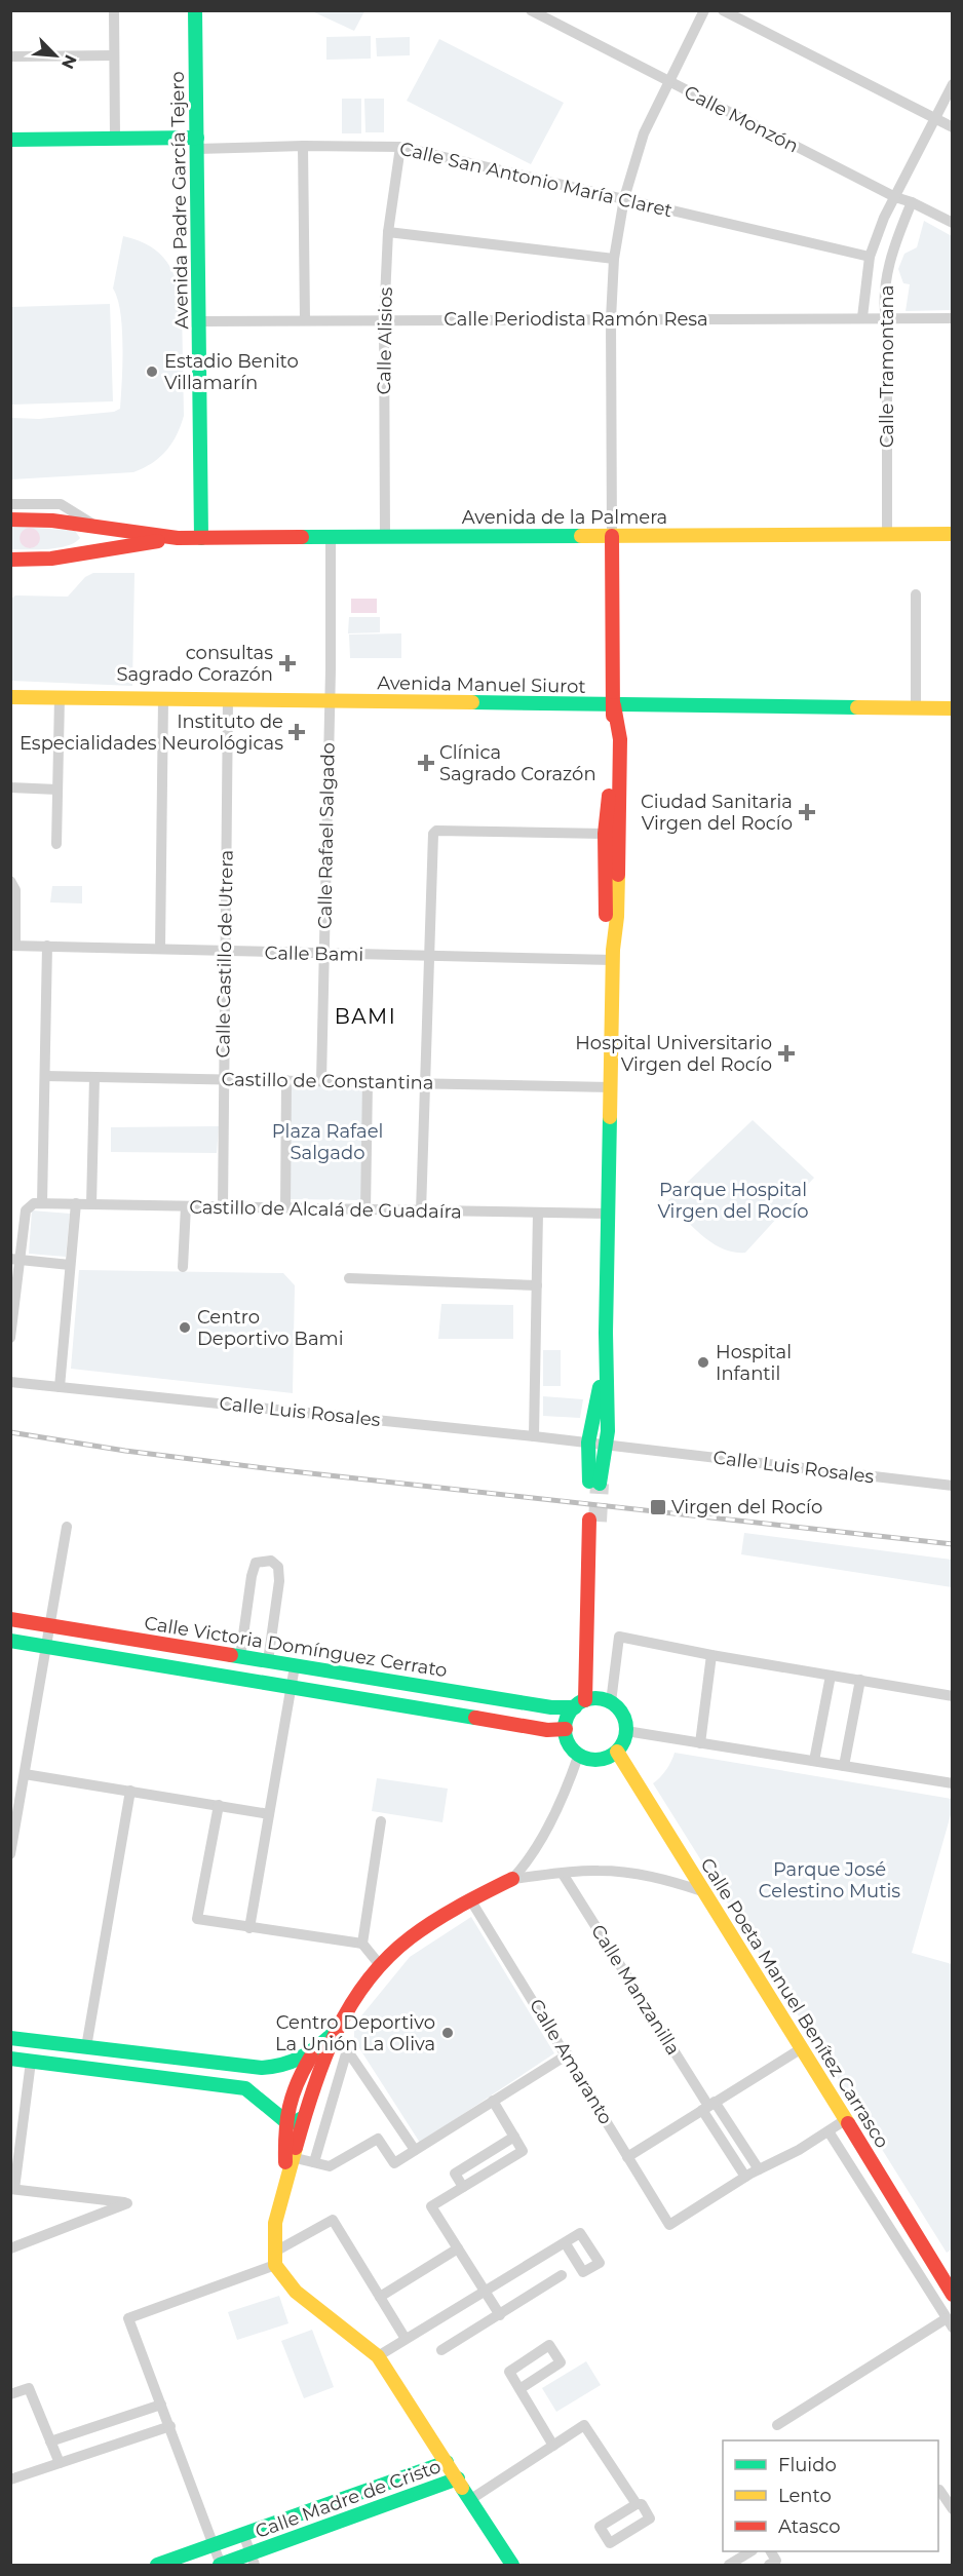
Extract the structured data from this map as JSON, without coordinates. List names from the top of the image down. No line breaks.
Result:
{"streets":{"street":["Calle Monzón","Calle San Antonio María Claret","Avenida Padre García Tejero","Calle Periodista Ramón Resa","Calle Alisios","Calle Tramontana","Avenida de la Palmera","Avenida Manuel Siurot","Calle Rafael Salgado","Calle Castillo de Utrera","Calle Bami","Castillo de Constantina","Castillo de Alcalá de Guadaíra","Calle Luis Rosales","Calle Victoria Domínguez Cerrato","Calle Manzanilla","Calle Poeta Manuel Benítez Carrasco","Calle Amaranto","Calle Madre de Cristo"]},"crossings":[["Calle Monzón","Calle Tramontana"],["Calle San Antonio María Claret","Avenida Padre García Tejero"],["Calle San Antonio María Claret","Calle Alisios"],["Calle San Antonio María Claret","Calle Tramontana"],["Avenida Padre García Tejero","Calle Periodista Ramón Resa"],["Avenida Padre García Tejero","Avenida de la Palmera"],["Calle Periodista Ramón Resa","Calle Alisios"],["Calle Periodista Ramón Resa","Calle Tramontana"],["Calle Alisios","Avenida de la Palmera"],["Calle Tramontana","Avenida de la Palmera"],["Avenida de la Palmera","Calle Rafael Salgado"],["Avenida Manuel Siurot","Calle Rafael Salgado"],["Avenida Manuel Siurot","Calle Castillo de Utrera"],["Calle Rafael Salgado","Calle Bami"],["Calle Rafael Salgado","Castillo de Constantina"],["Calle Castillo de Utrera","Calle Bami"],["Calle Castillo de Utrera","Castillo de Constantina"],["Calle Castillo de Utrera","Castillo de Alcalá de Guadaíra"],["Calle Victoria Domínguez Cerrato","Calle Poeta Manuel Benítez Carrasco"],["Calle Manzanilla","Calle Amaranto"]],"districts":["BAMI"],"parks":["Plaza Rafael Salgado","Parque Hospital Virgen del Rocío","Parque José Celestino Mutis"],"places":{"other":["Estadio Benito Villamarín","Centro Deportivo Bami","Hospital Infantil","Centro Deportivo La Unión La Oliva"],"health":["consultas Sagrado Corazón","Instituto de Especialidades Neurológicas","Clínica Sagrado Corazón","Ciudad Sanitaria Virgen del Rocío","Hospital Universitario Virgen del Rocío"],"transit":["Virgen del Rocío"]},"legend":["Fluido","Lento","Atasco"],"north":"bottom right"}
